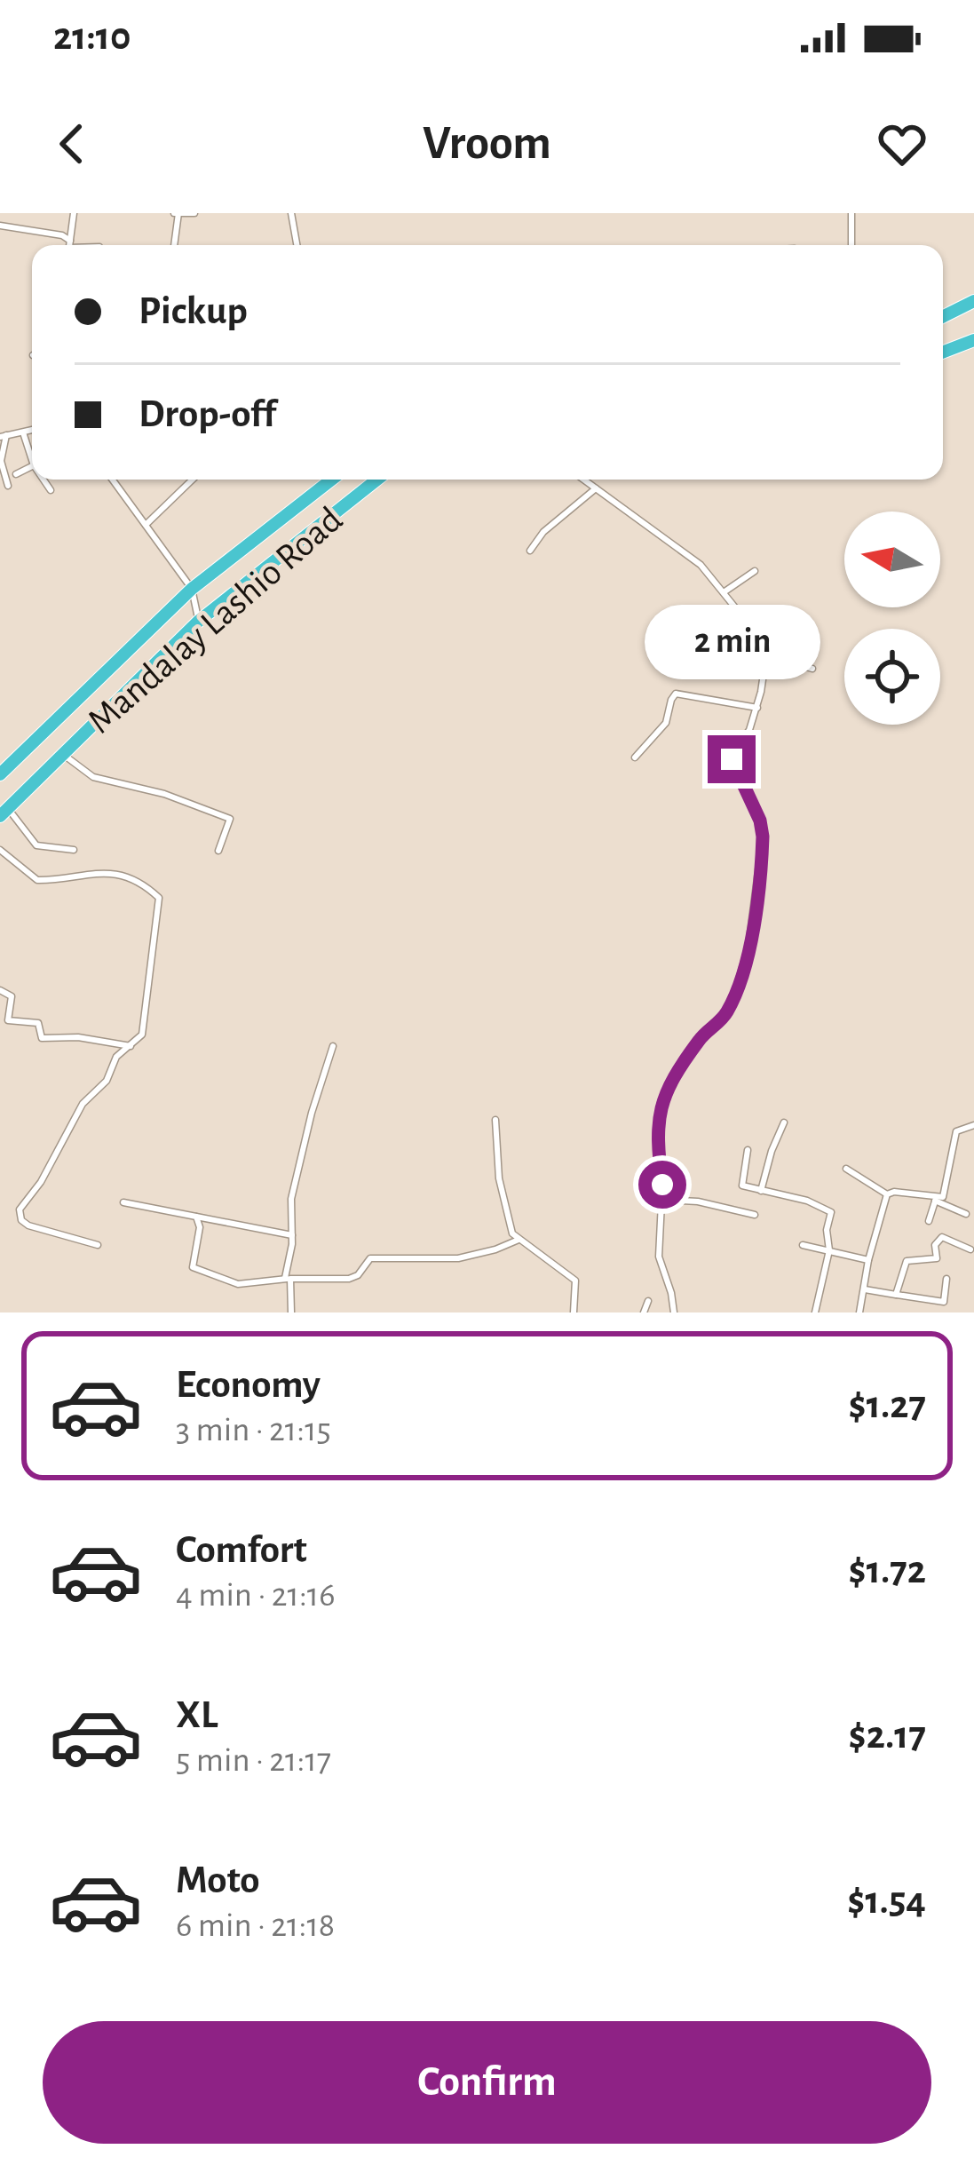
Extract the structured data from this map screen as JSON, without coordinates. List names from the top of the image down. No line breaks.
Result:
{"streets":{"highway":["Mandalay Lashio Road"]},"north":"left","page":{"status":"21:10","header":"Vroom","banner":["Pickup","Drop-off"],"bubble":"2 min","list":[{"name":"Economy","note":"3 min · 21:15","value":"$1.27"},{"name":"Comfort","note":"4 min · 21:16","value":"$1.72"},{"name":"XL","note":"5 min · 21:17","value":"$2.17"},{"name":"Moto","note":"6 min · 21:18","value":"$1.54"}],"buttons":"Confirm"}}
